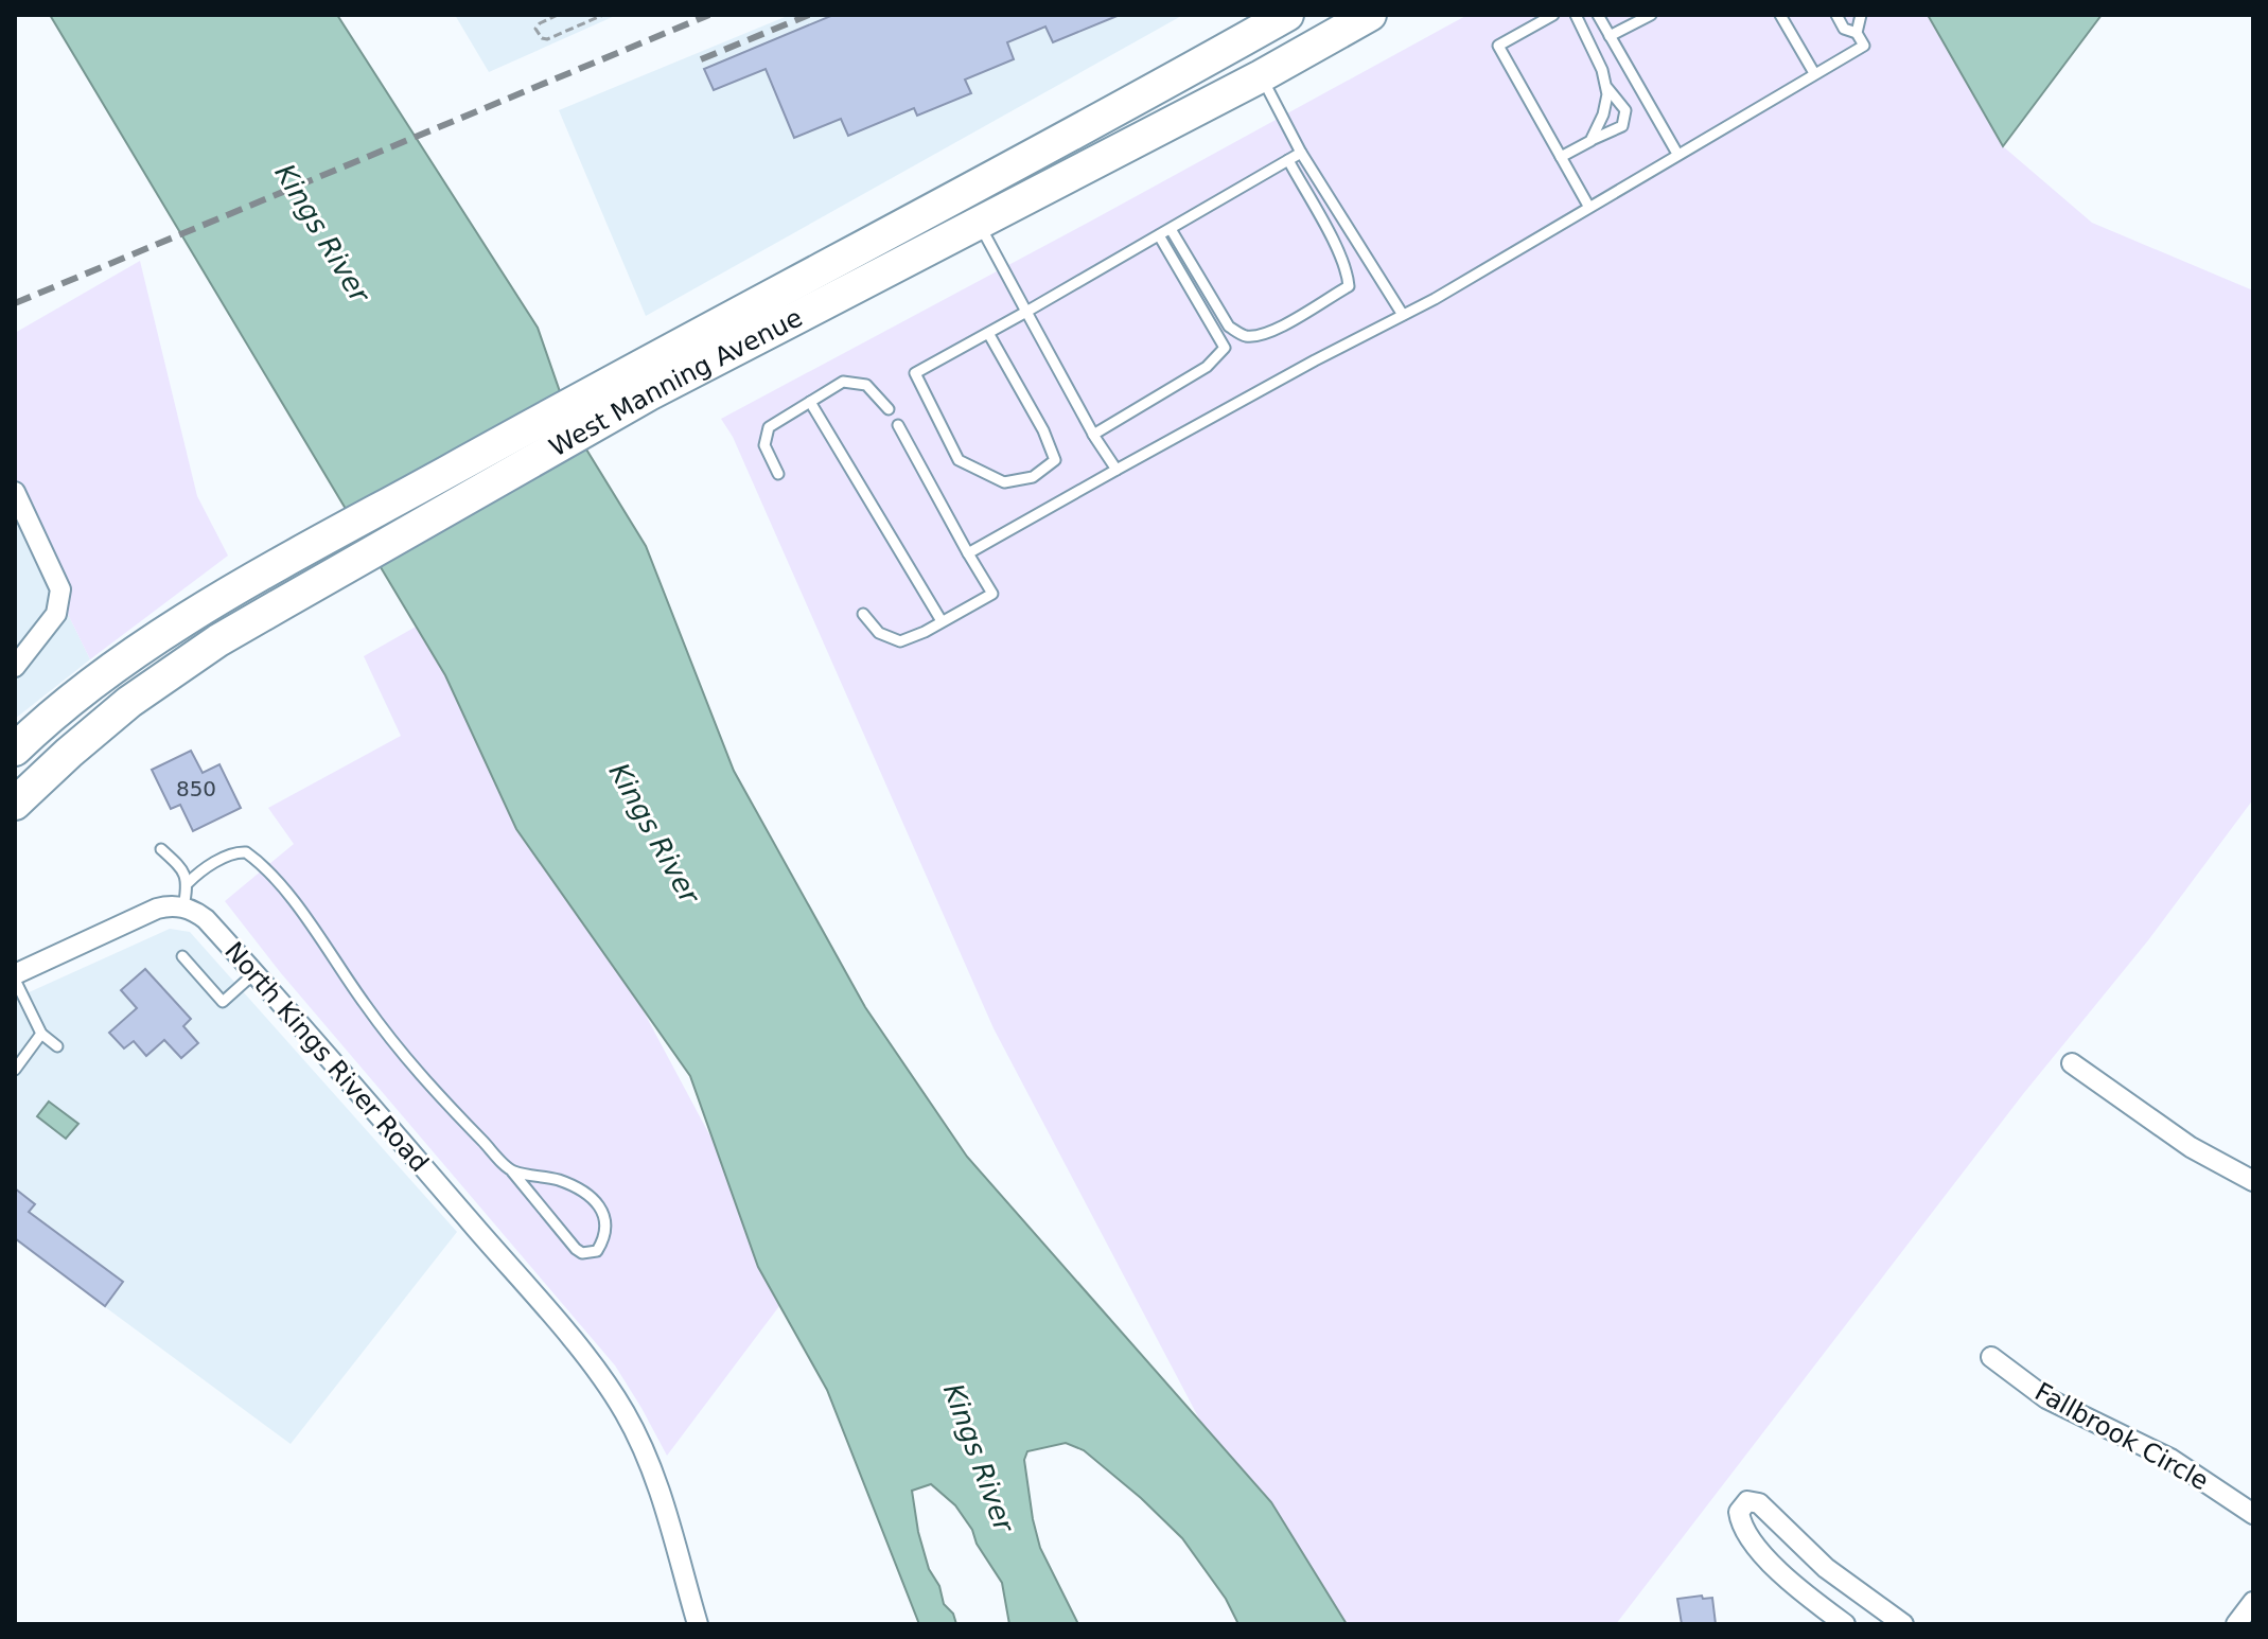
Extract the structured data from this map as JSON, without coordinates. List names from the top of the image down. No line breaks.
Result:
{"streets":{"main road":["West Manning Avenue"],"street":["North Kings River Road","Fallbrook Circle"]},"water":["Kings River"],"house_numbers":["850"]}
